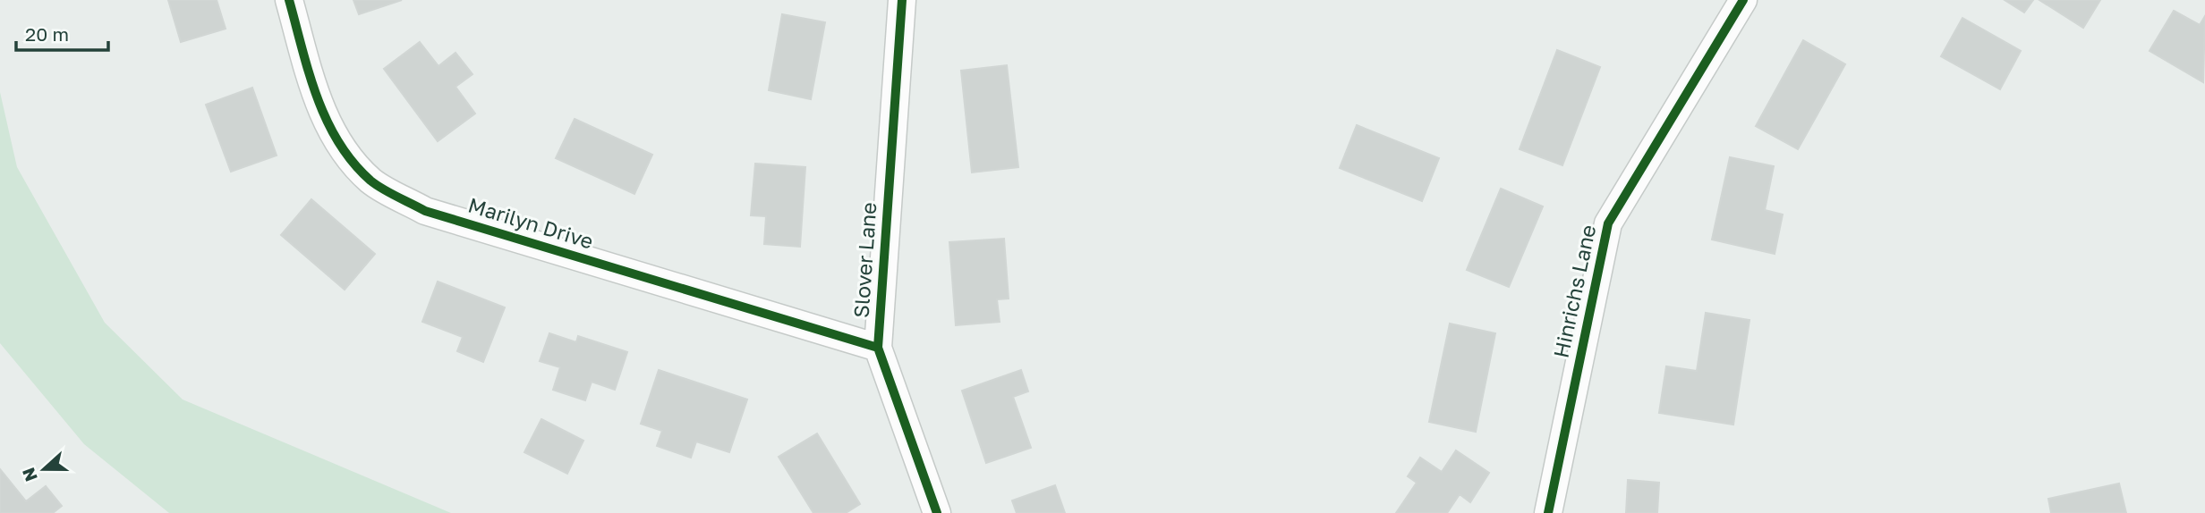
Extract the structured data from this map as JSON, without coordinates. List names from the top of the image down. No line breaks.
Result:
{"streets":{"street":["Marilyn Drive","Slover Lane","Hinrichs Lane"]},"crossings":[["Marilyn Drive","Slover Lane"]],"scale_bar":"20 m","north":"left"}
